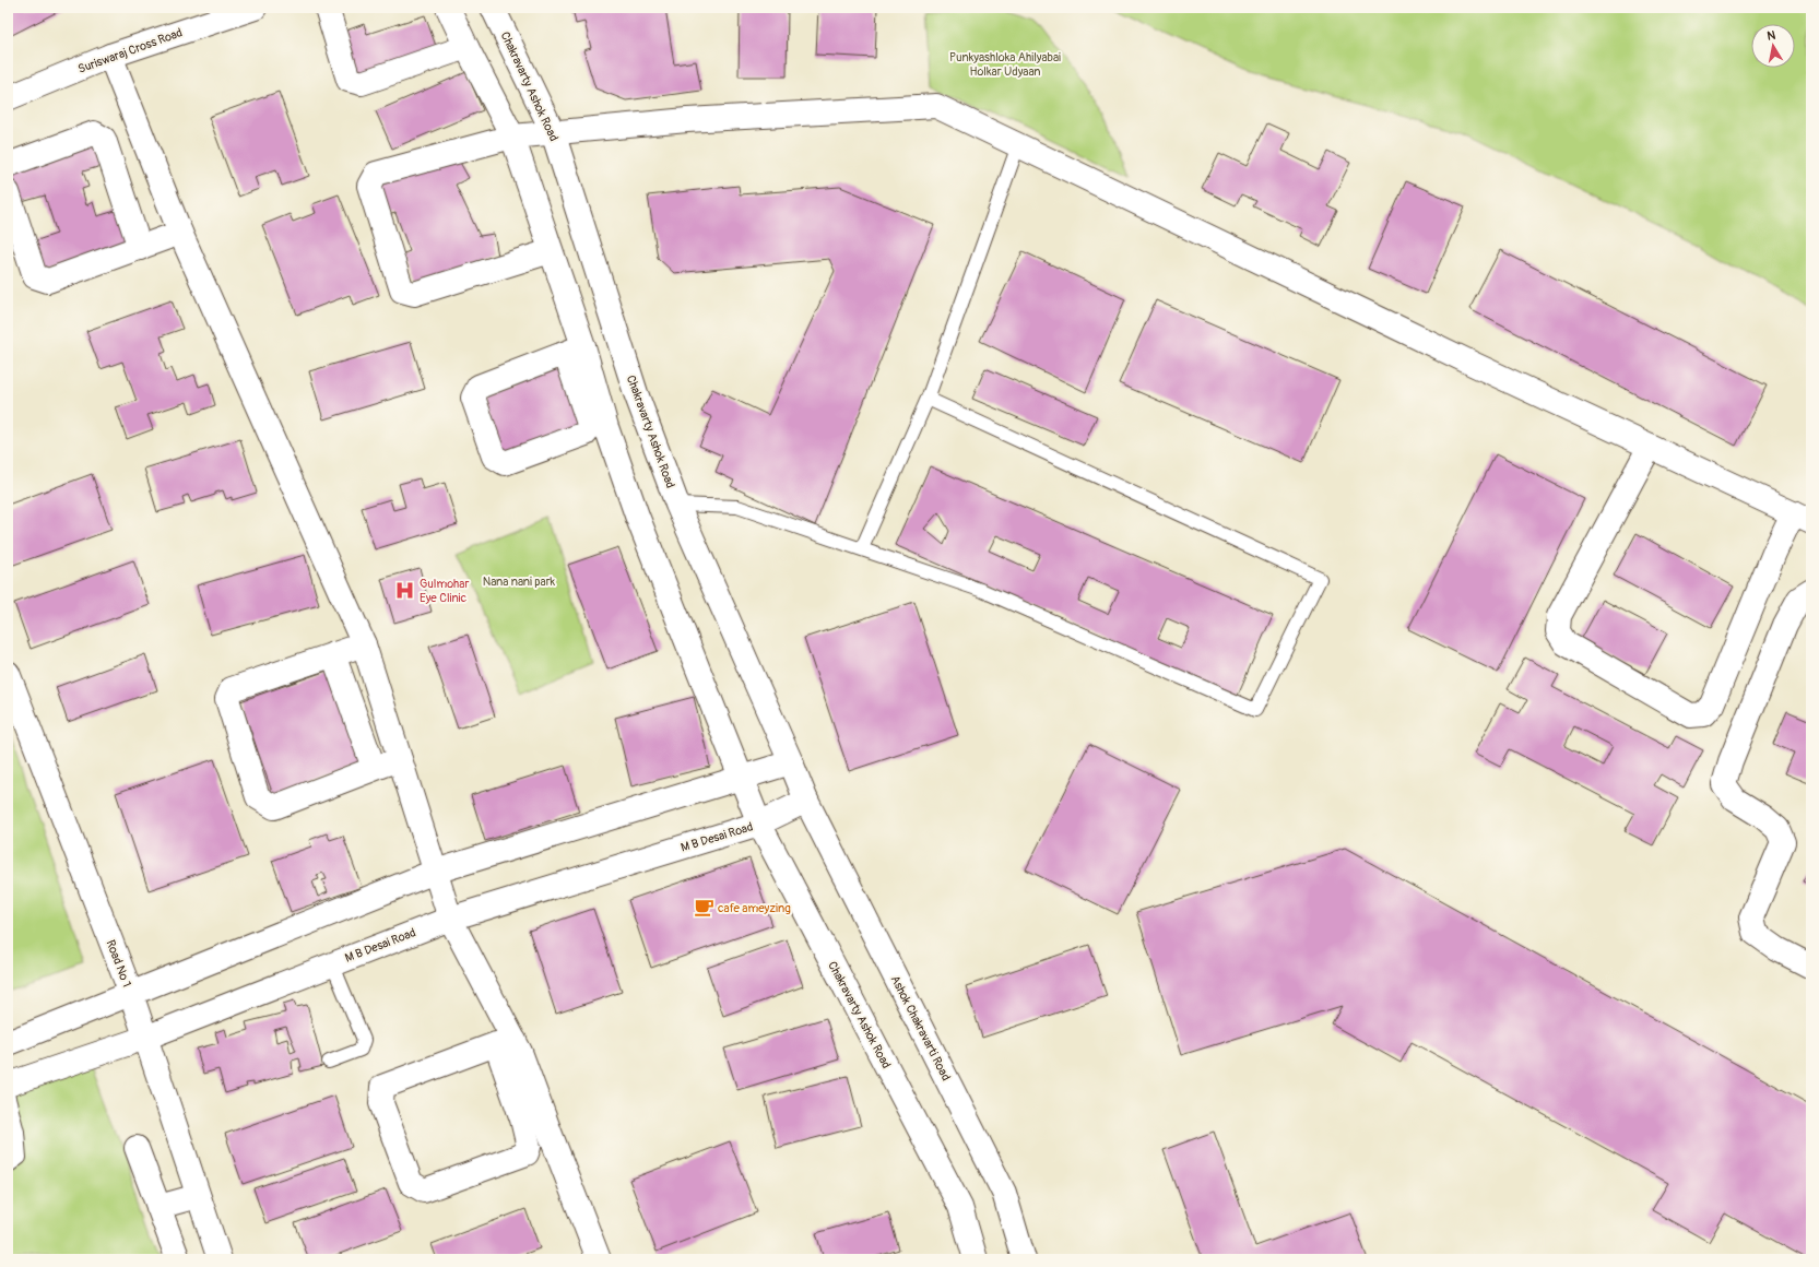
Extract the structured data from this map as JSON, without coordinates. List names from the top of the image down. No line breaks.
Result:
{"streets":{"street":["Suriswaraj Cross Road","Chakravarty Ashok Road","M B Desai Road","Road No 1","Ashok Chakravarti Road"]},"crossings":[["Chakravarty Ashok Road","M B Desai Road"],["Chakravarty Ashok Road","Ashok Chakravarti Road"],["M B Desai Road","Road No 1"]],"parks":["Punkyashloka Ahilyabai Holkar Udyaan","Nana nani park"],"places":{"hospital":["Gulmohar Eye Clinic"],"cafe":["cafe ameyzing"]},"north":"top"}
